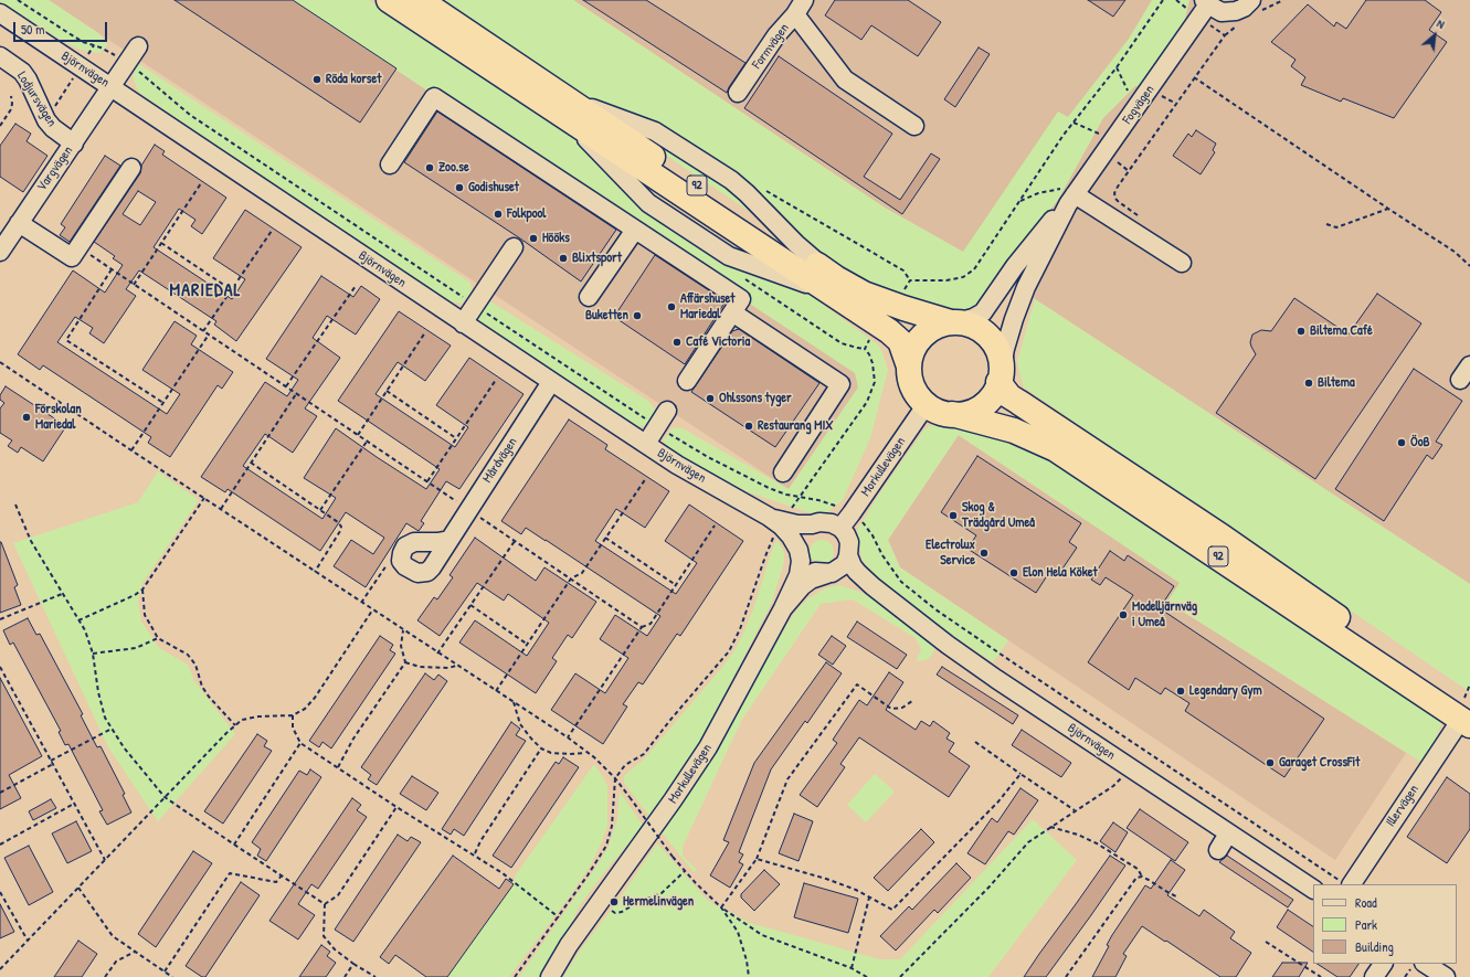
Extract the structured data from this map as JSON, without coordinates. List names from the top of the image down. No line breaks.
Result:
{"streets":{"highway":["92"],"street":["Formvägen","Björnvägen","Lodjursvägen","Fogvägen","Vargvägen","Mårdvägen","Morkullevägen","Illervägen"]},"crossings":[["Björnvägen","Vargvägen"],["Björnvägen","Mårdvägen"],["Björnvägen","Morkullevägen"],["Lodjursvägen","Vargvägen"],["Fogvägen","92"],["Fogvägen","Morkullevägen"],["92","Morkullevägen"],["92","Illervägen"]],"districts":["MARIEDAL"],"places":["Röda korset","Zoo.se","Godishuset","Folkpool","Hööks","Blixtsport","Affärshuset Mariedal","Buketten","Biltema Café","Café Victoria","Biltema","Ohlssons tyger","Förskolan Mariedal","Restaurang MIX","ÖoB","Skog & Trädgård Umeå","Electrolux Service","Elon Hela Köket","Modelljärnväg i Umeå","Legendary Gym","Garaget CrossFit","Hermelinvägen"],"legend":["Road","Park","Building"],"scale_bar":"50 m","north":"top right"}
